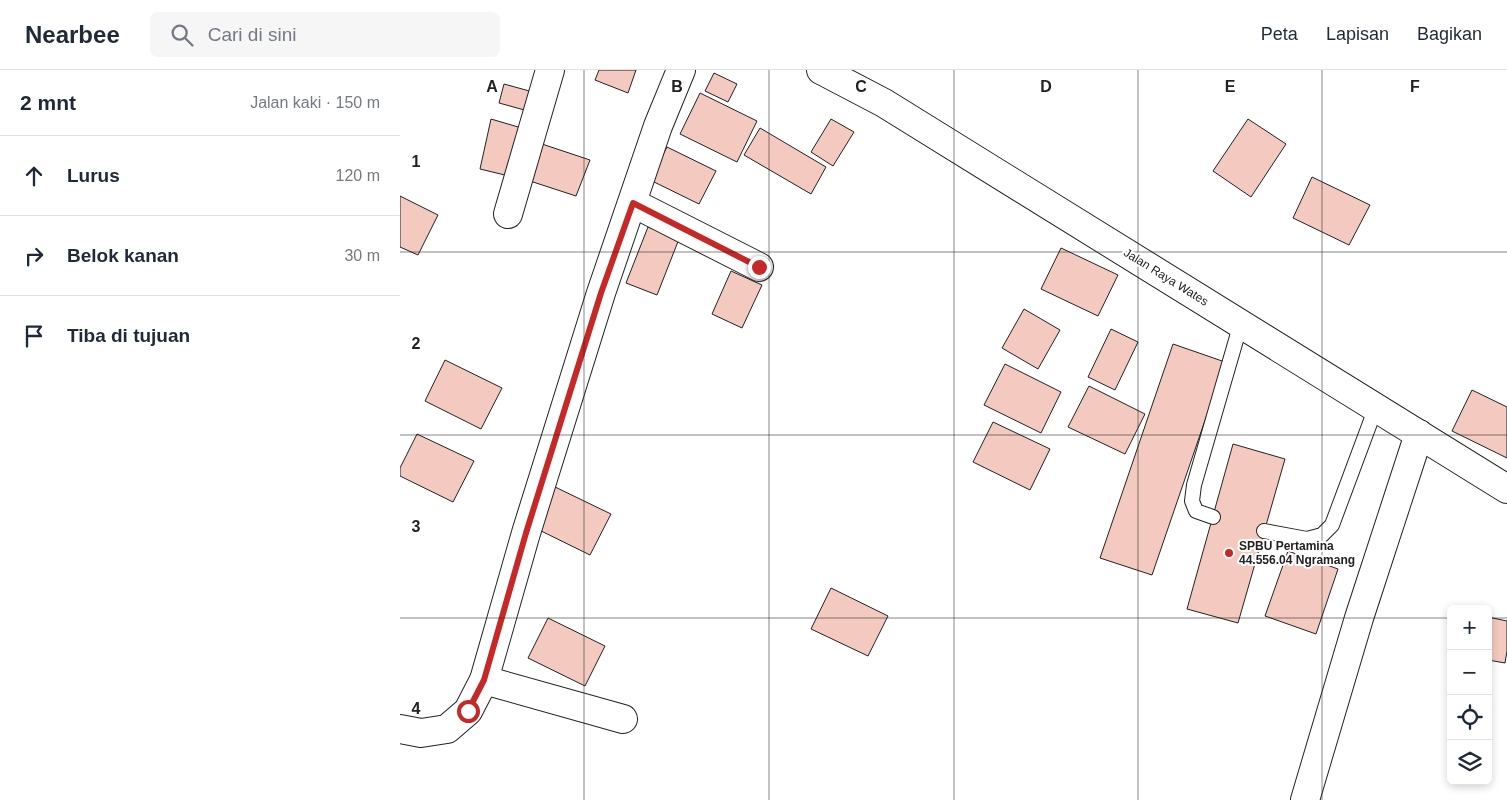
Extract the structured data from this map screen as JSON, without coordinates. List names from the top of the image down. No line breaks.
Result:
{"streets":{"main road":["Jalan Raya Wates"]},"places":["SPBU Pertamina 44.556.04 Ngramang"],"page":{"header":"Nearbee","search":"Cari di sini","nav":["Peta","Lapisan","Bagikan"],"heading":["2 mnt","Jalan kaki · 150 m"],"list":[["Lurus","120 m"],["Belok kanan","30 m"],"Tiba di tujuan"],"map_buttons":["+","−"]},"grid":{"columns":["A","B","C","D","E","F"],"rows":["1","2","3","4"]}}
